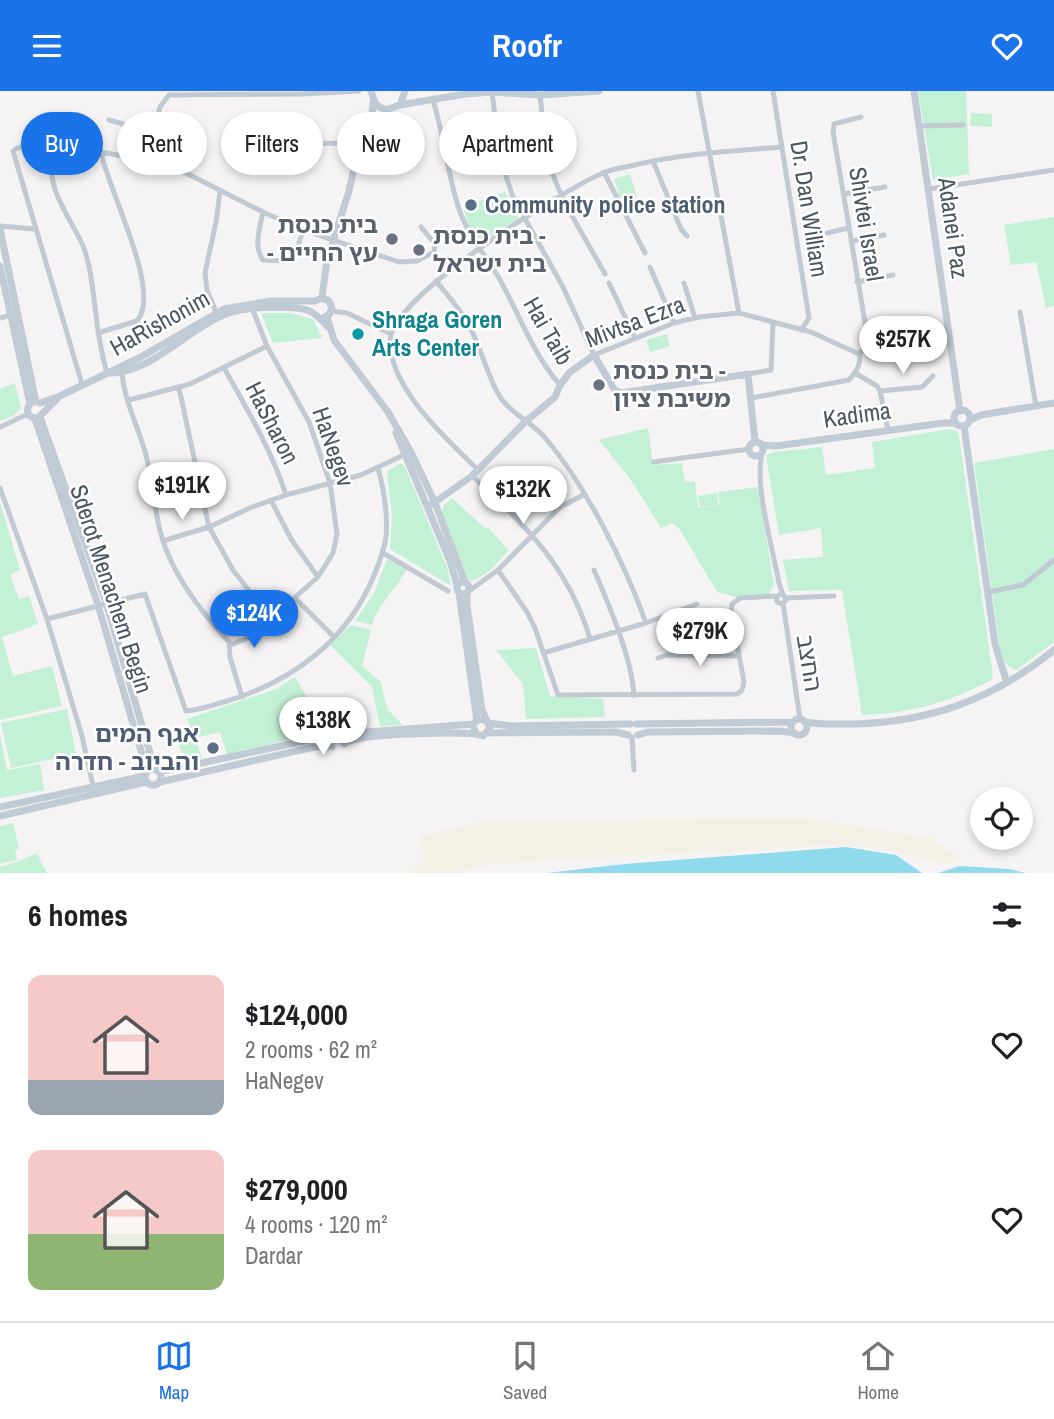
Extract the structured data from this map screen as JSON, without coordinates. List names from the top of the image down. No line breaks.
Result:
{"streets":{"street":["Dr. Dan William","Shivtei Israel","Adanei Paz","Mivtsa Ezra","HaRishonim","Hai Taib","Kadima","HaSharon","HaNegev","Sderot Menachem Begin","החצב"]},"crossings":[["Dr. Dan William","Mivtsa Ezra"],["Adanei Paz","Kadima"],["Mivtsa Ezra","Hai Taib"],["HaRishonim","HaNegev"],["HaRishonim","Sderot Menachem Begin"]],"places":["Community police station","בית כנסת - עץ החיים","בית כנסת - בית ישראל","Shraga Goren Arts Center","בית כנסת - משיבת ציון","אגף המים והביוב - חדרה"],"page":{"header":"Roofr","chip":["Buy","Rent","Filters","New","Apartment"],"price":["$257K","$191K","$132K","$124K","$279K","$138K"],"heading":"6 homes","list":[{"name":"$124,000","note":"2 rooms · 62 m² · HaNegev"},{"name":"$279,000","note":"4 rooms · 120 m² · Dardar"}],"tabs":["Map","Saved","Home"]}}
